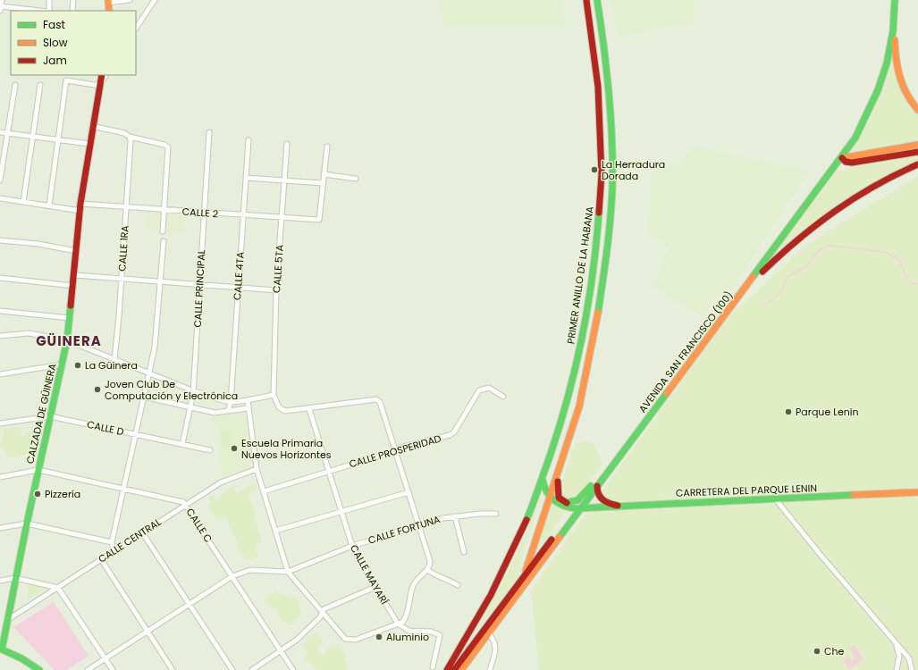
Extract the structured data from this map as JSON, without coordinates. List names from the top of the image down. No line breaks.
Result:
{"streets":{"main road":["PRIMER ANILLO DE LA HABANA","AVENIDA SAN FRANCISCO (100)","CALZADA DE GÜINERA","CARRETERA DEL PARQUE LENIN"],"street":["CALLE 2","CALLE 1RA","CALLE 5TA","CALLE 4TA","CALLE PRINCIPAL","CALLE D","CALLE PROSPERIDAD","CALLE C","CALLE FORTUNA","CALLE CENTRAL","CALLE MAYARÍ"]},"crossings":[["CALLE 2","CALLE 1RA"],["CALLE 2","CALLE 5TA"],["CALLE 2","CALLE 4TA"],["CALLE 2","CALLE PRINCIPAL"],["CALLE 2","CALZADA DE GÜINERA"],["CALLE PRINCIPAL","CALLE D"],["AVENIDA SAN FRANCISCO (100)","CARRETERA DEL PARQUE LENIN"],["CALZADA DE GÜINERA","CALLE D"],["CALZADA DE GÜINERA","CALLE C"],["CALZADA DE GÜINERA","CALLE CENTRAL"],["CALLE PROSPERIDAD","CALLE MAYARÍ"],["CALLE C","CALLE FORTUNA"],["CALLE C","CALLE CENTRAL"],["CALLE FORTUNA","CALLE MAYARÍ"]],"districts":["GÜINERA"],"places":["La Herradura Dorada","La Güinera","Joven Club De Computación y Electrónica","Parque Lenin","Escuela Primaria Nuevos Horizontes","Pizzería","Aluminio","Che"],"legend":["Fast","Slow","Jam"]}
